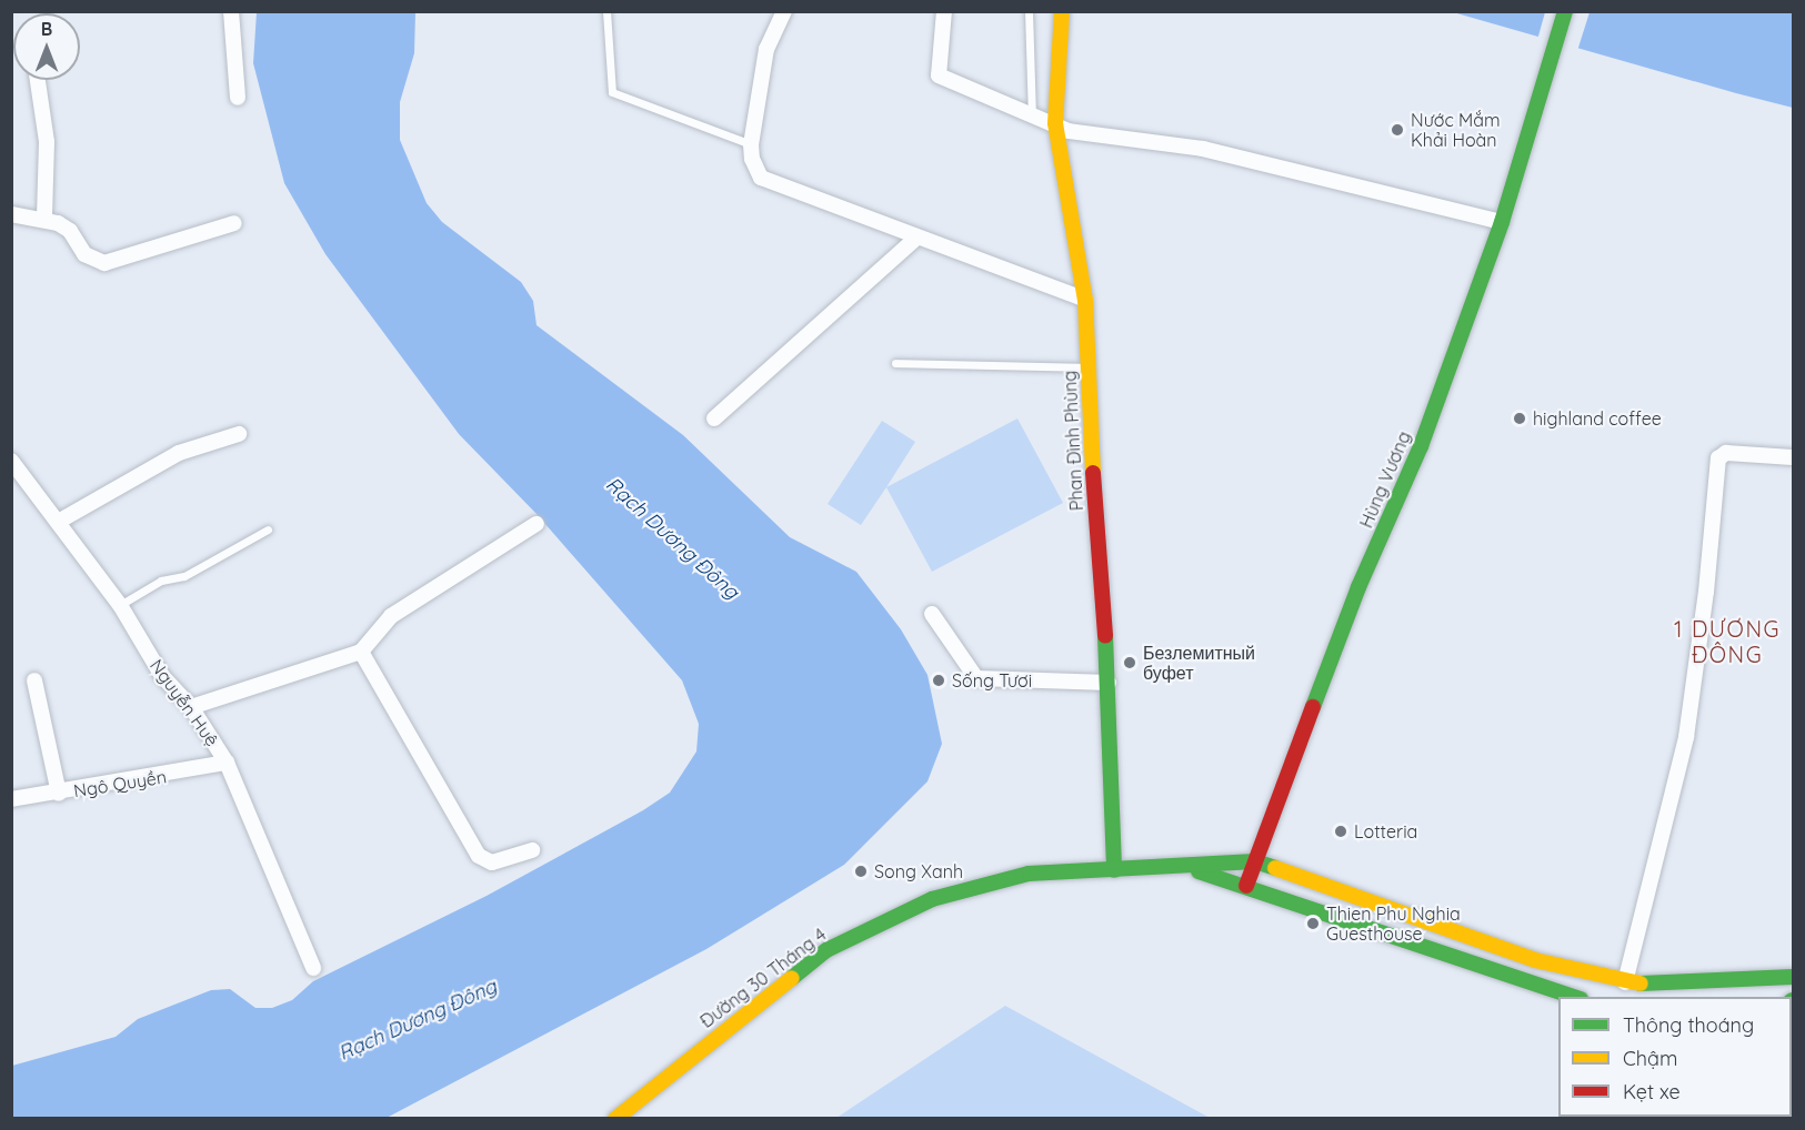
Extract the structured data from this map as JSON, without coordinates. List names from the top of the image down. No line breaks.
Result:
{"streets":{"main road":["Phan Đình Phùng","Hùng Vương","Đường 30 Tháng 4"],"street":["Nguyễn Huệ","Ngô Quyền"]},"crossings":[["Phan Đình Phùng","Đường 30 Tháng 4"],["Hùng Vương","Đường 30 Tháng 4"],["Nguyễn Huệ","Ngô Quyền"]],"districts":["1 DƯƠNG ĐÔNG"],"water":["Rạch Dương Đông"],"places":["Nước Mắm Khải Hoàn","highland coffee","Безлемитный буфет","Sống Tươi","Lotteria","Song Xanh","Thien Phu Nghia Guesthouse"],"legend":["Thông thoáng","Chậm","Kẹt xe"],"north":"top"}
